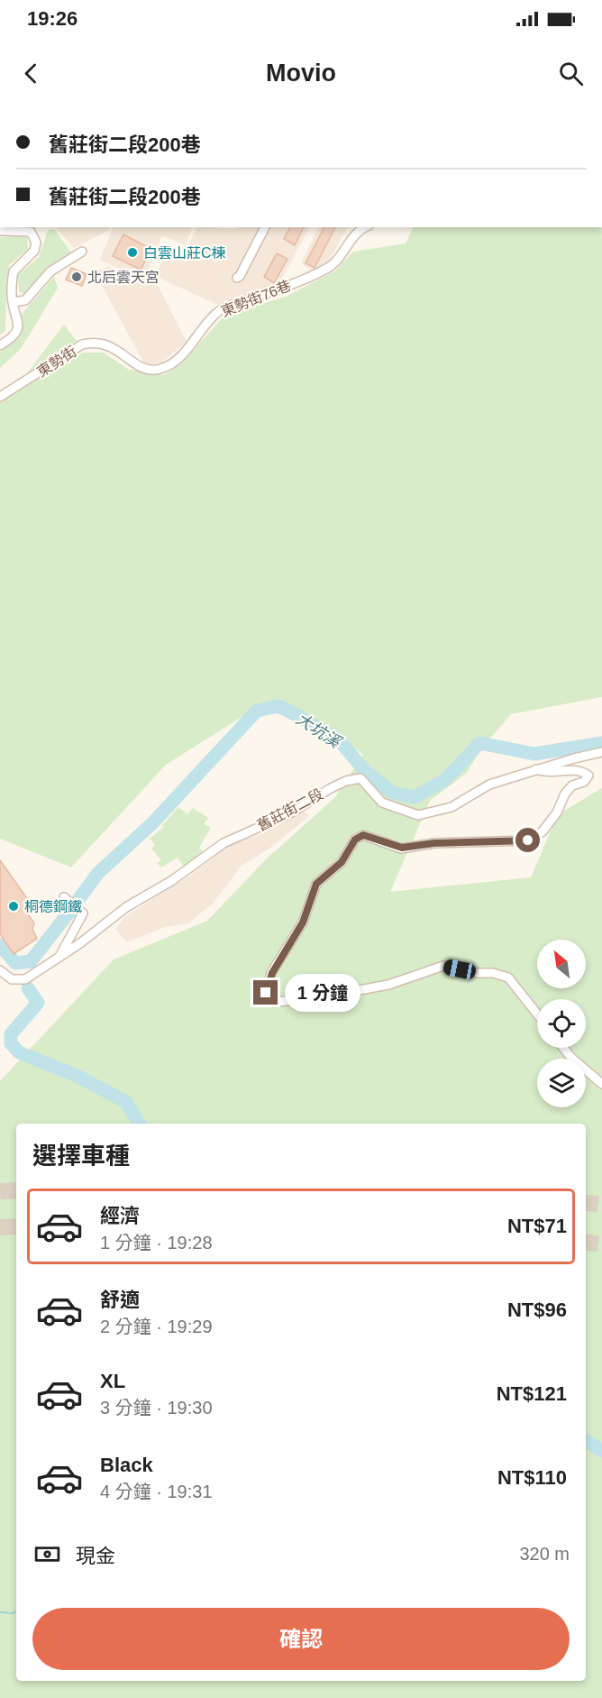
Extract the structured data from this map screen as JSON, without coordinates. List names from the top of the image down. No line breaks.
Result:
{"streets":{"street":["東勢街76巷","東勢街","舊莊街二段"]},"crossings":[["東勢街76巷","東勢街"]],"water":["大坑溪"],"places":["白雲山莊C棟","北后雲天宮","桐德鋼鐵"],"north":"top left","page":{"status":"19:26","header":"Movio","banner":["舊莊街二段200巷","舊莊街二段200巷"],"bubble":"1 分鐘","heading":"選擇車種","list":[{"name":"經濟","note":"1 分鐘 · 19:28","value":"NT$71"},{"name":"舒適","note":"2 分鐘 · 19:29","value":"NT$96"},{"name":"XL","note":"3 分鐘 · 19:30","value":"NT$121"},{"name":"Black","note":"4 分鐘 · 19:31","value":"NT$110"}],"pay":["現金","320 m"],"buttons":"確認"}}
